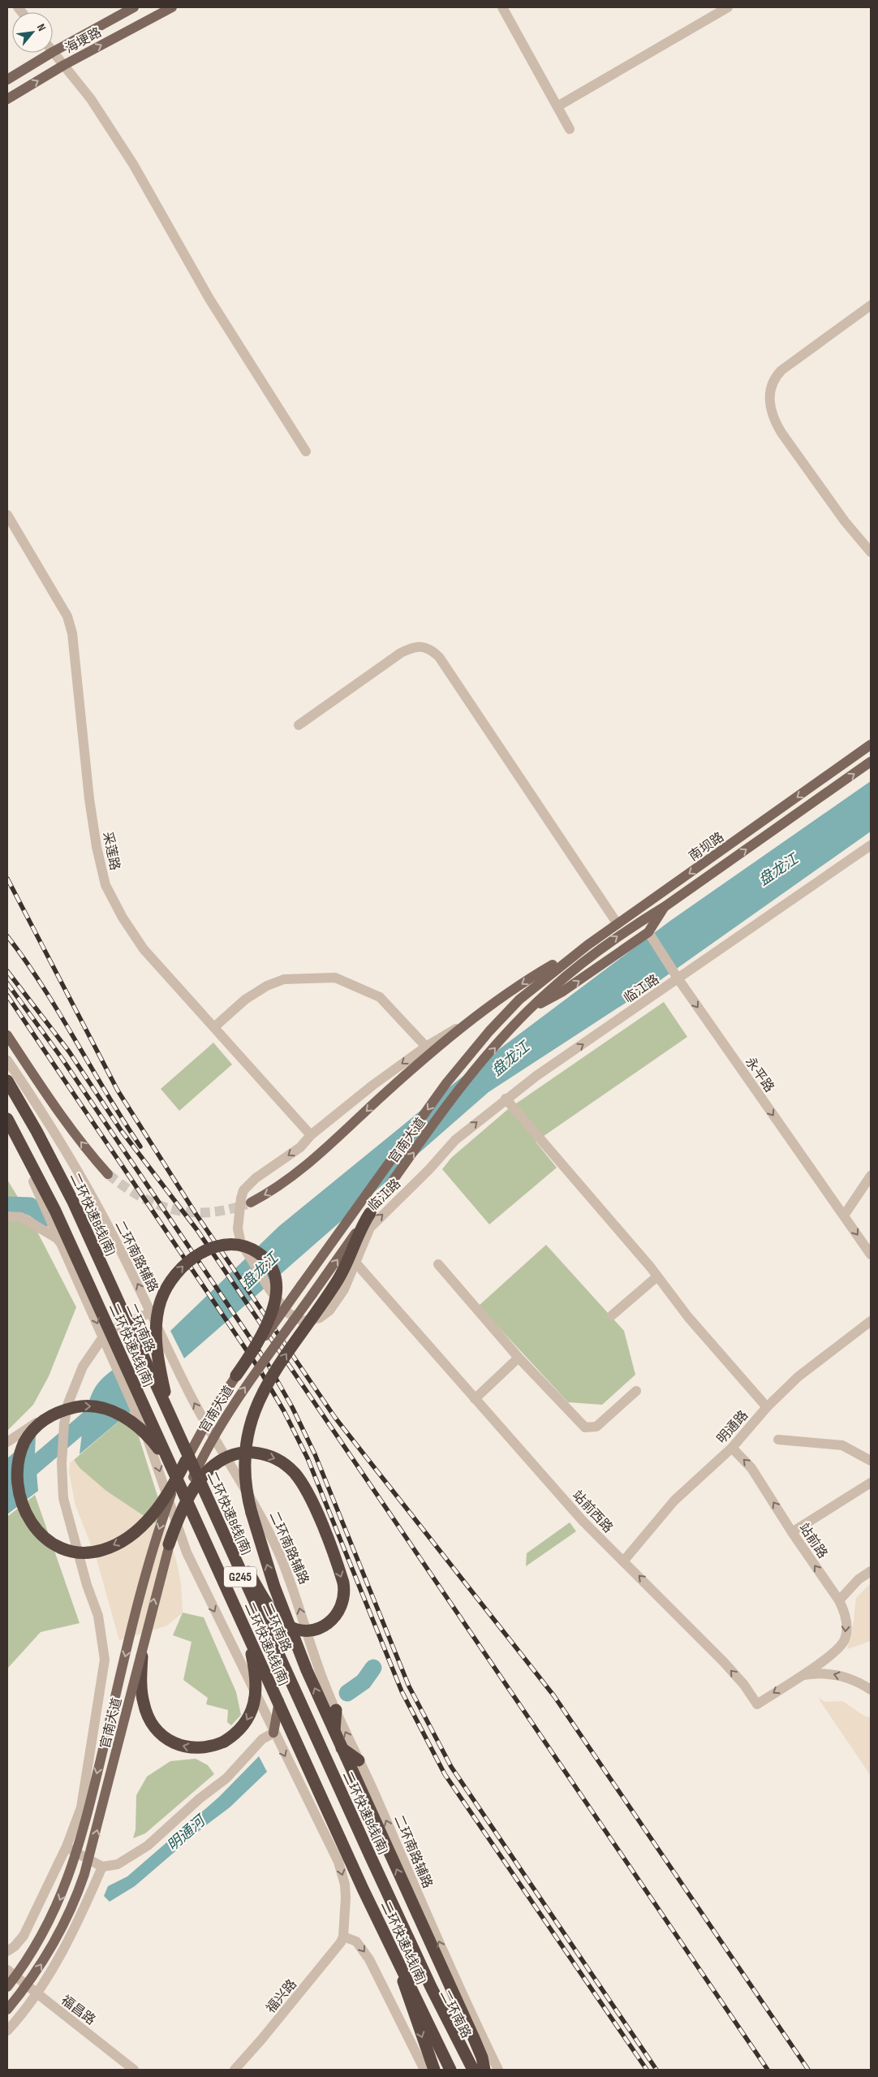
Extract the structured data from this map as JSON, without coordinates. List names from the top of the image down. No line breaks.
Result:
{"streets":{"highway":["二环快速B线(南)","二环快速A线(南)"],"main road":["海埂路","南坝路","官南大道","二环南路","G245"],"street":["采莲路","临江路","永平路","二环南路辅路","明通路","站前西路","站前路","福兴路","福昌路"]},"crossings":[["南坝路","官南大道"],["采莲路","临江路"],["临江路","永平路"],["临江路","站前西路"],["官南大道","二环快速B线(南)"],["二环快速B线(南)","二环南路"],["明通路","站前西路"],["明通路","站前路"],["站前西路","站前路"]],"one_way":["永平路"],"water":["盘龙江","明通河"],"north":"top right"}
